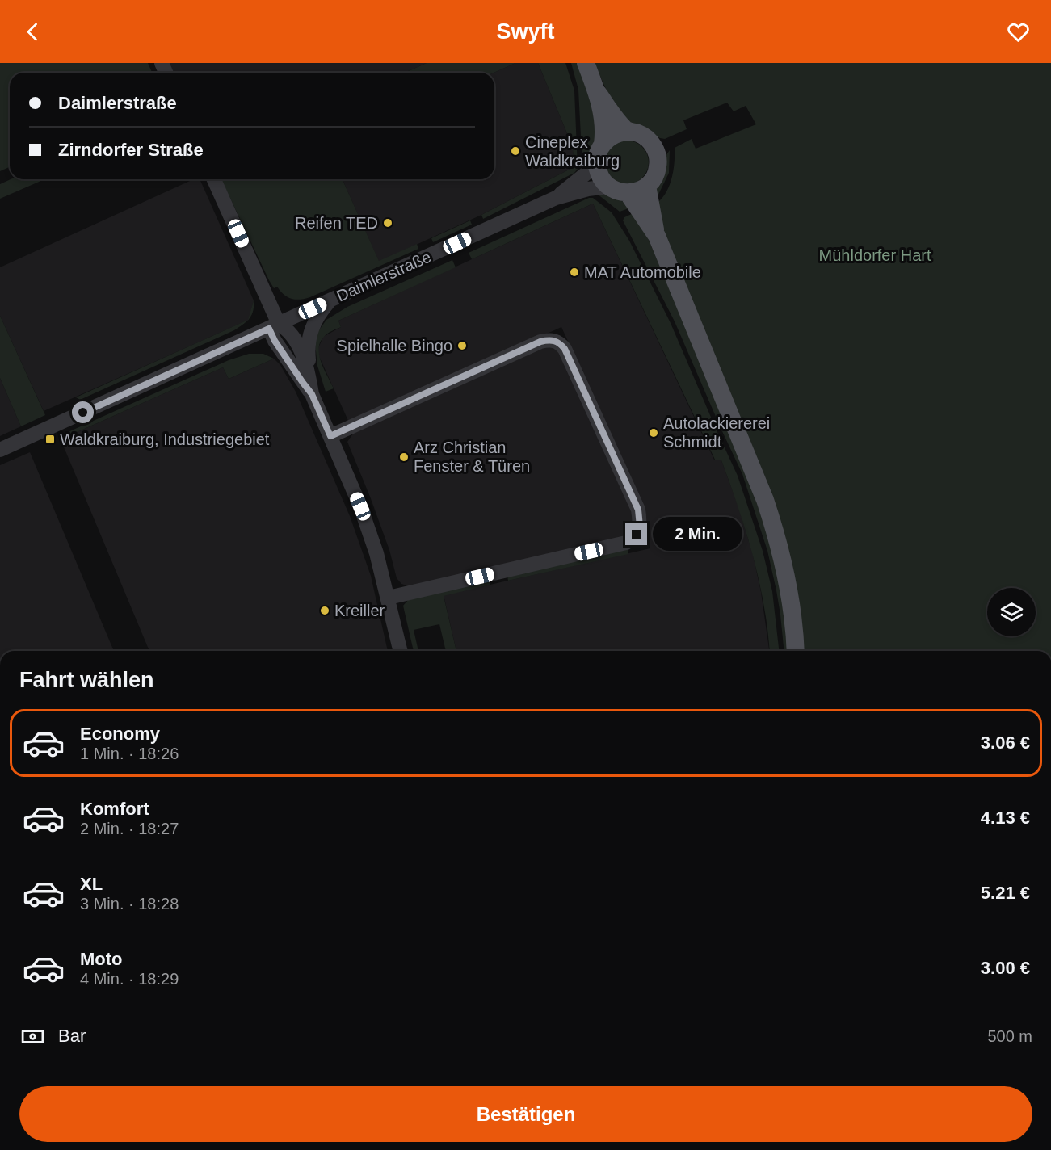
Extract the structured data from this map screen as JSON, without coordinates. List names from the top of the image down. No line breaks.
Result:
{"streets":{"street":["Daimlerstraße"]},"parks":["Mühldorfer Hart"],"places":{"other":["Cineplex Waldkraiburg","Reifen TED","MAT Automobile","Spielhalle Bingo","Autolackiererei Schmidt","Arz Christian Fenster & Türen","Kreiller"],"transit":["Waldkraiburg, Industriegebiet"]},"page":{"header":"Swyft","banner":["Daimlerstraße","Zirndorfer Straße"],"bubble":"2 Min.","heading":"Fahrt wählen","list":[{"name":"Economy","note":"1 Min. · 18:26","value":"3.06 €"},{"name":"Komfort","note":"2 Min. · 18:27","value":"4.13 €"},{"name":"XL","note":"3 Min. · 18:28","value":"5.21 €"},{"name":"Moto","note":"4 Min. · 18:29","value":"3.00 €"}],"pay":["Bar","500 m"],"buttons":"Bestätigen"}}
